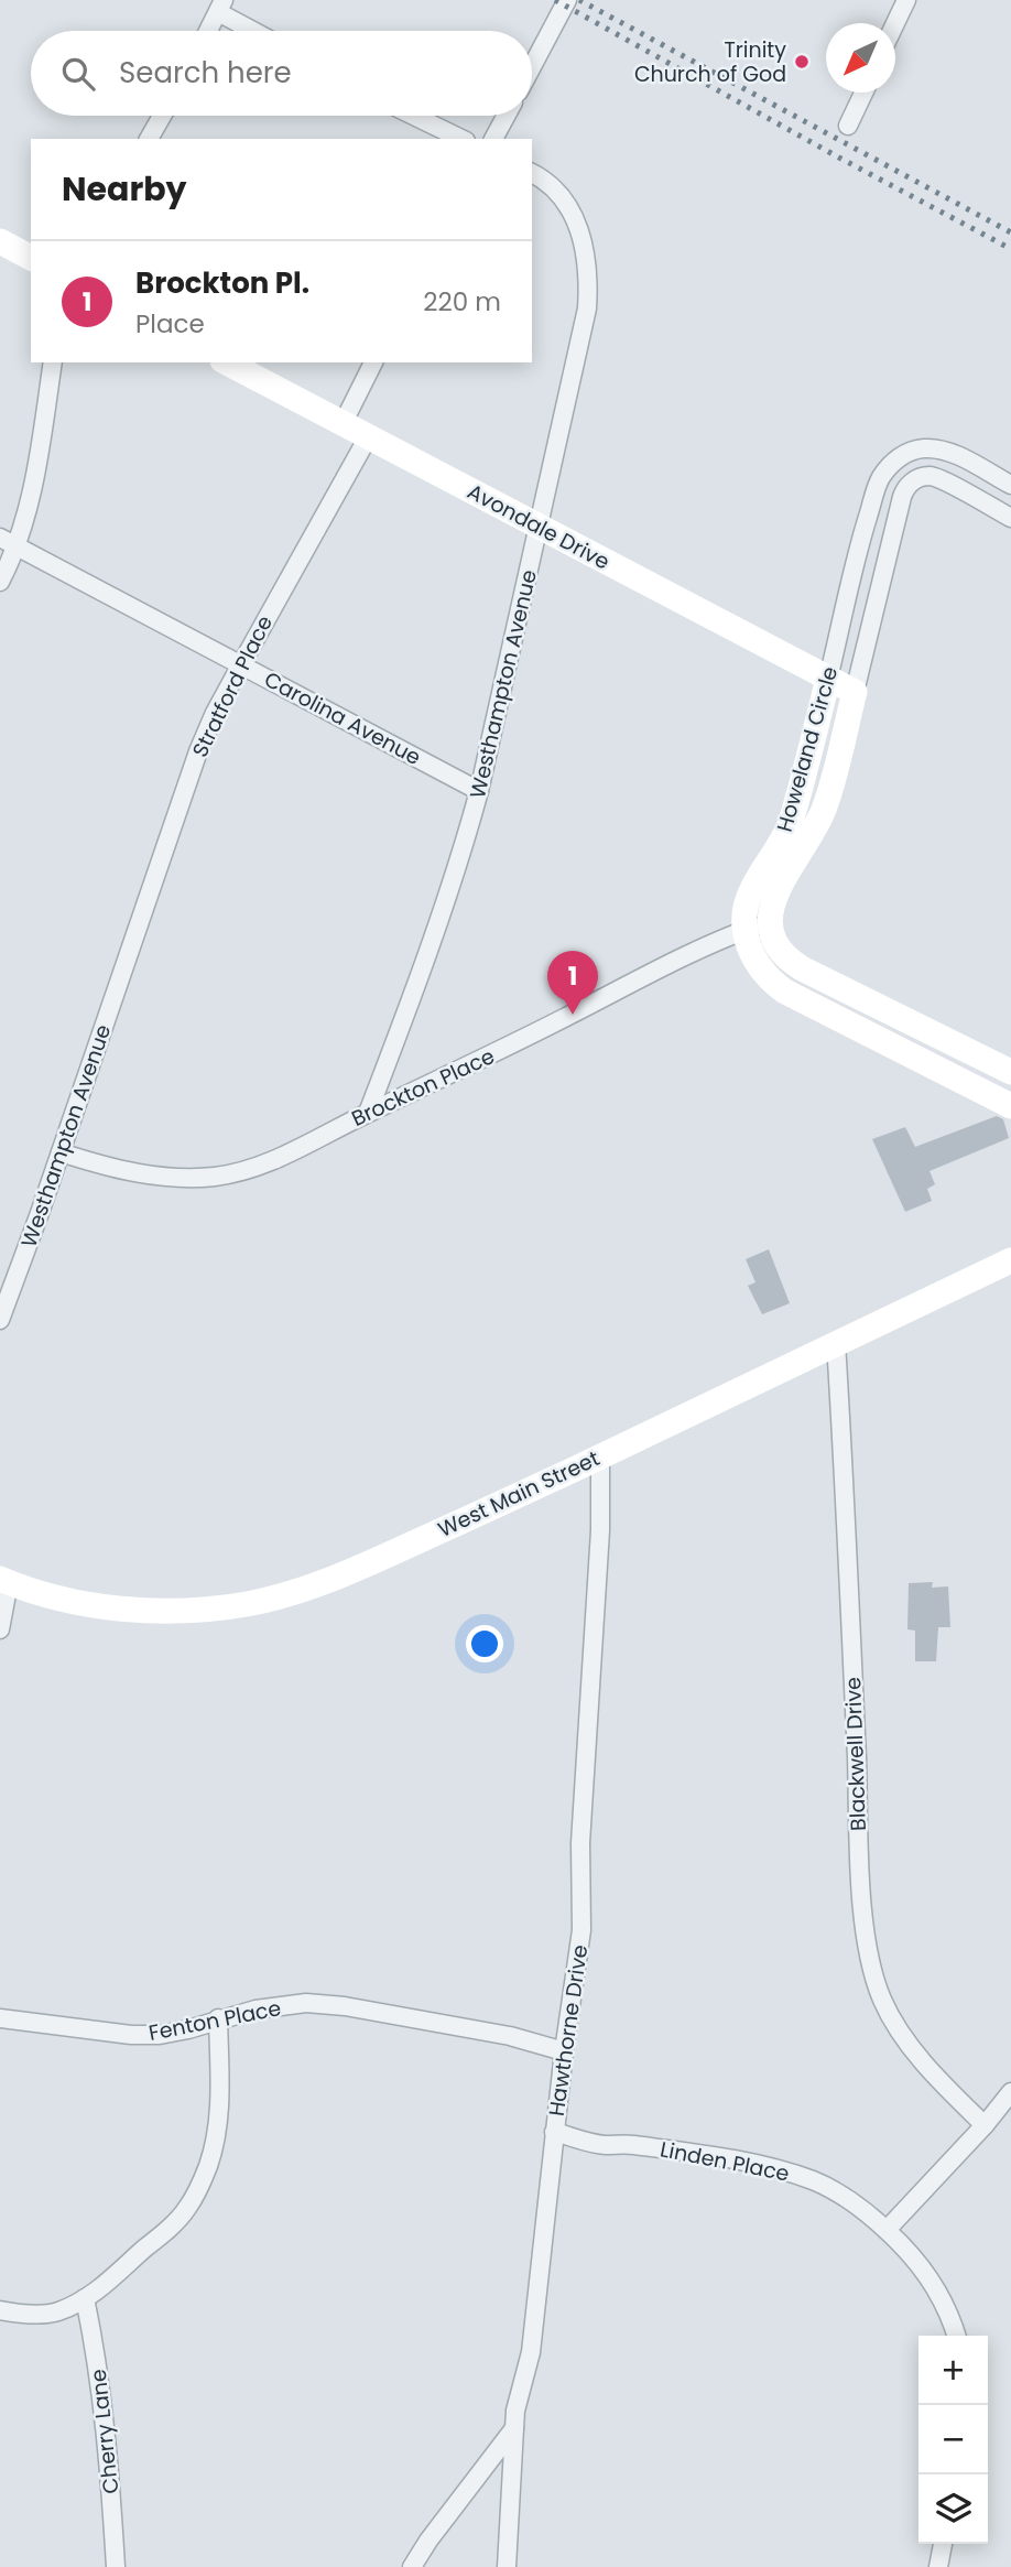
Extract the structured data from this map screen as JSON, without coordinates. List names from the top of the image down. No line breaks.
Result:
{"streets":{"street":["Avondale Drive","Westhampton Avenue","Stratford Place","Carolina Avenue","Howeland Circle","Brockton Place","West Main Street","Blackwell Drive","Fenton Place","Hawthorne Drive","Linden Place","Cherry Lane"]},"crossings":[["Avondale Drive","Westhampton Avenue"],["Avondale Drive","Stratford Place"],["Avondale Drive","Howeland Circle"],["Westhampton Avenue","Stratford Place"],["Westhampton Avenue","Carolina Avenue"],["Westhampton Avenue","Brockton Place"],["Stratford Place","Carolina Avenue"],["Howeland Circle","Brockton Place"],["West Main Street","Blackwell Drive"],["West Main Street","Hawthorne Drive"],["Fenton Place","Hawthorne Drive"],["Hawthorne Drive","Linden Place"]],"places":["Trinity Church of God"],"north":"bottom left","page":{"search":"Search here","heading":"Nearby","list":[{"mark":"1","name":"Brockton Pl.","note":"Place","value":"220 m"}],"pins":"1","map_buttons":["+","−"]}}
